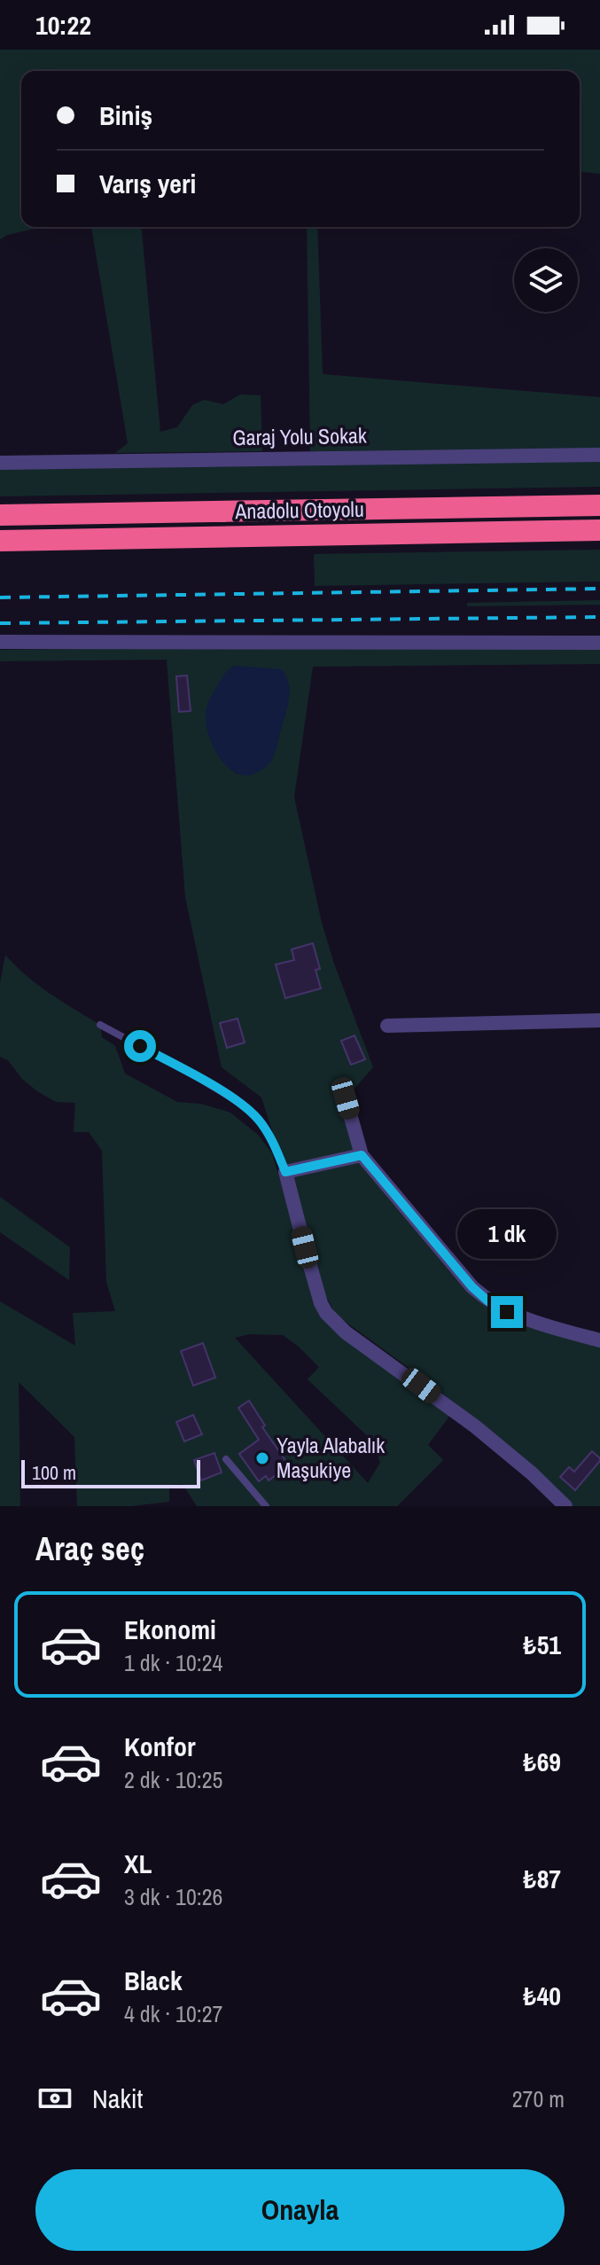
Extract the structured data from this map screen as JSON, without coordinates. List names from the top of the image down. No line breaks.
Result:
{"streets":{"highway":["Anadolu Otoyolu"],"street":["Garaj Yolu Sokak"]},"places":["Yayla Alabalık Maşukiye"],"scale_bar":"100 m","page":{"status":"10:22","banner":["Biniş","Varış yeri"],"bubble":"1 dk","scale":"100 m","heading":"Araç seç","list":[{"name":"Ekonomi","note":"1 dk · 10:24","value":"₺51"},{"name":"Konfor","note":"2 dk · 10:25","value":"₺69"},{"name":"XL","note":"3 dk · 10:26","value":"₺87"},{"name":"Black","note":"4 dk · 10:27","value":"₺40"}],"pay":["Nakit","270 m"],"buttons":"Onayla"}}
